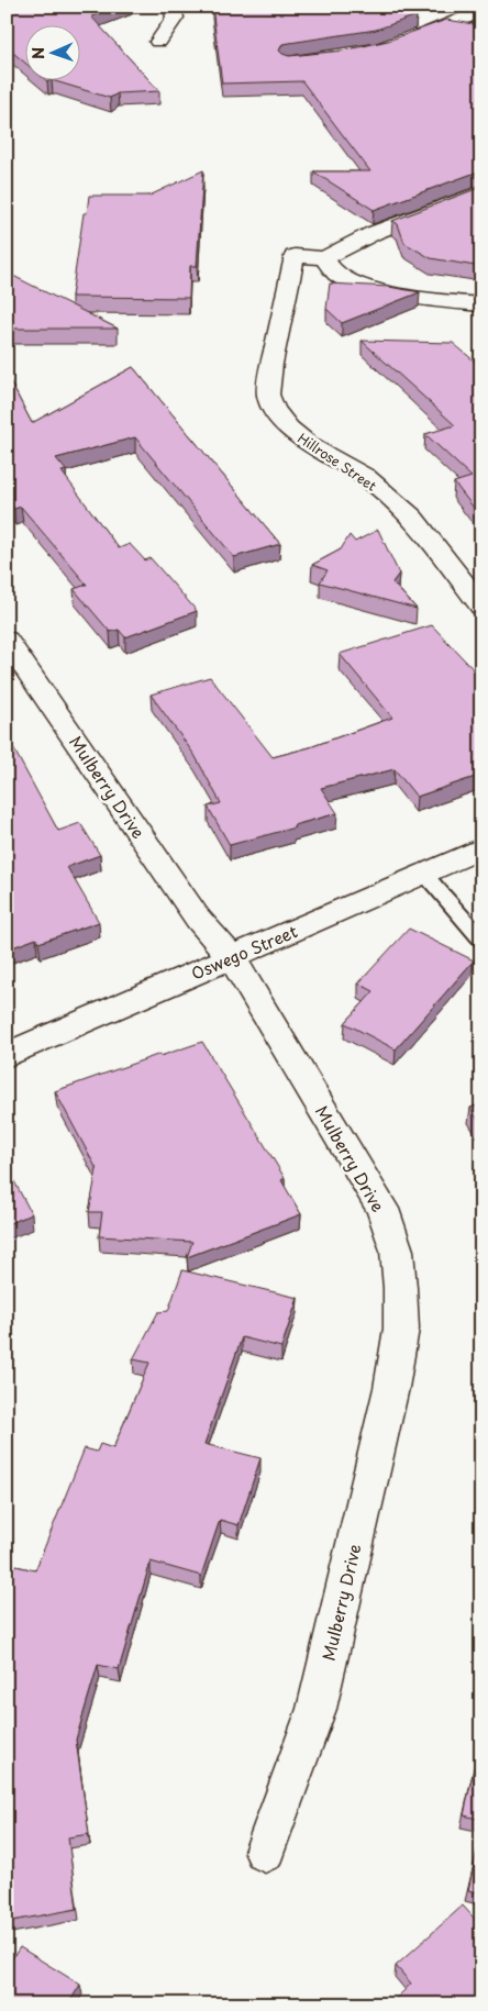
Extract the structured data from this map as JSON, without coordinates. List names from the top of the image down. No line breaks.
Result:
{"streets":{"street":["Hillrose Street","Mulberry Drive","Oswego Street"]},"crossings":[["Mulberry Drive","Oswego Street"]],"north":"left"}
